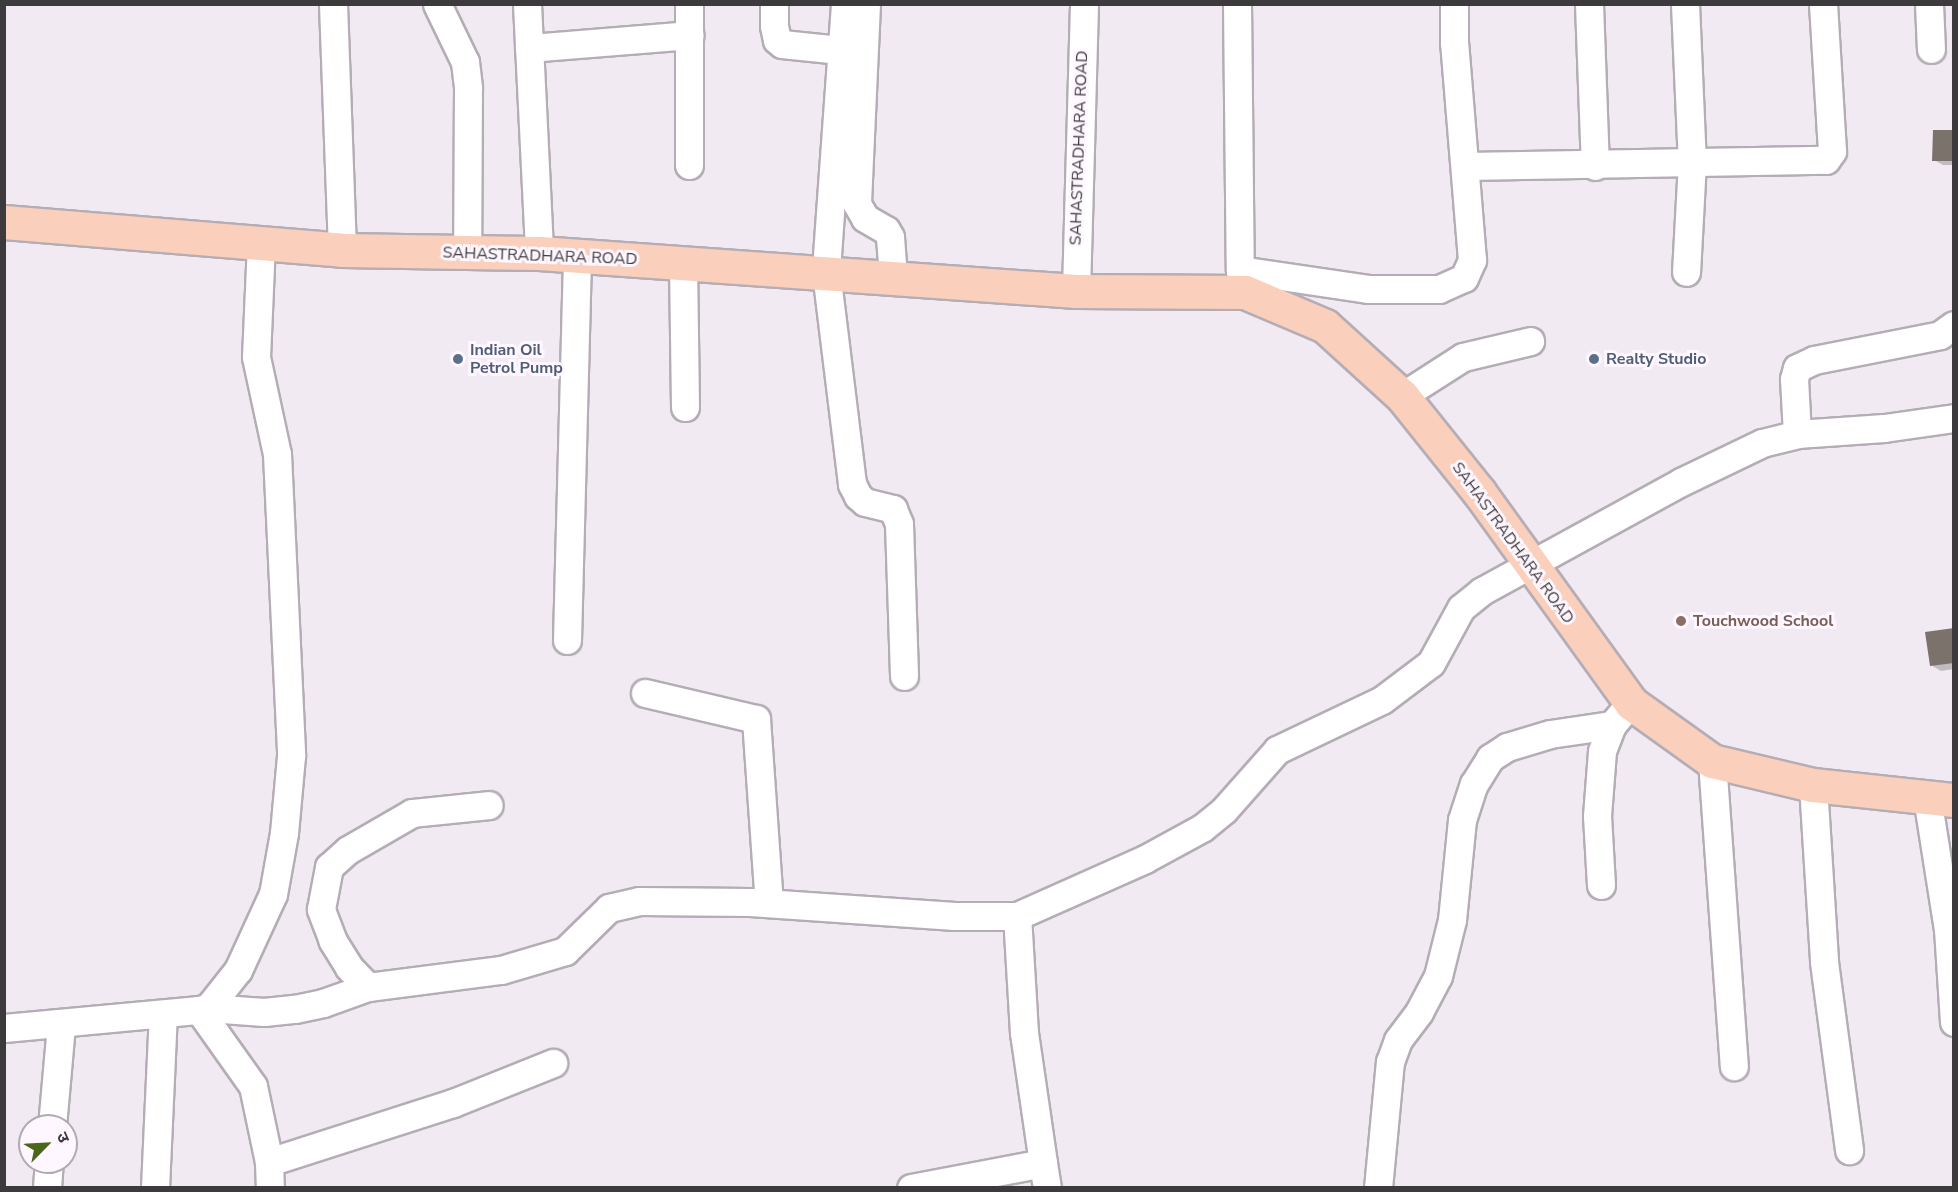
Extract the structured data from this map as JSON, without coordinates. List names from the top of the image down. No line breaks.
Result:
{"streets":{"main road":["SAHASTRADHARA ROAD"]},"places":["Indian Oil Petrol Pump","Realty Studio","Touchwood School"],"north":"top right"}
